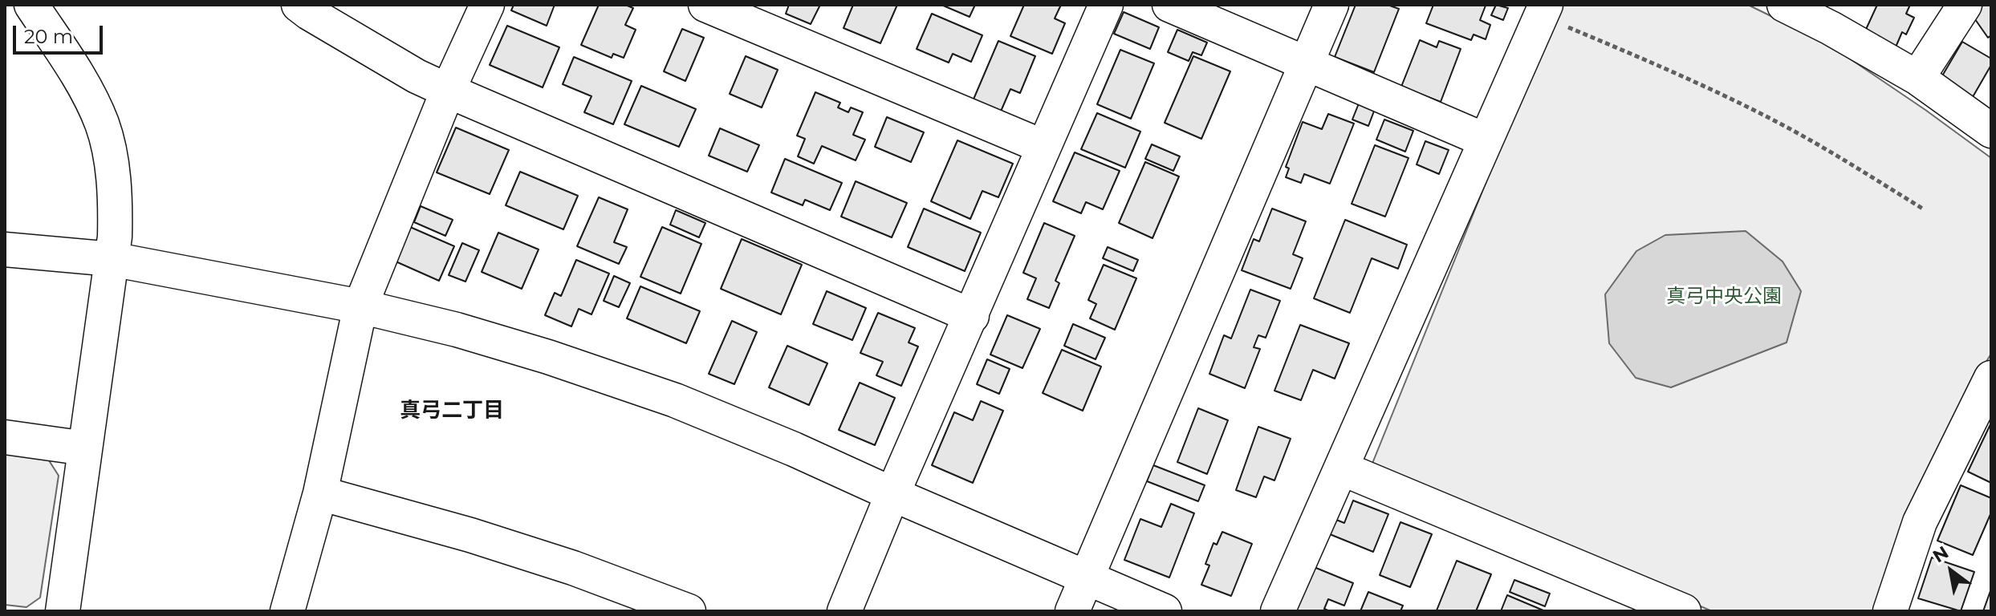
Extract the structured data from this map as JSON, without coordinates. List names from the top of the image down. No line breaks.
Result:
{"districts":["真弓二丁目"],"parks":["真弓中央公園"],"scale_bar":"20 m","north":"top left"}
